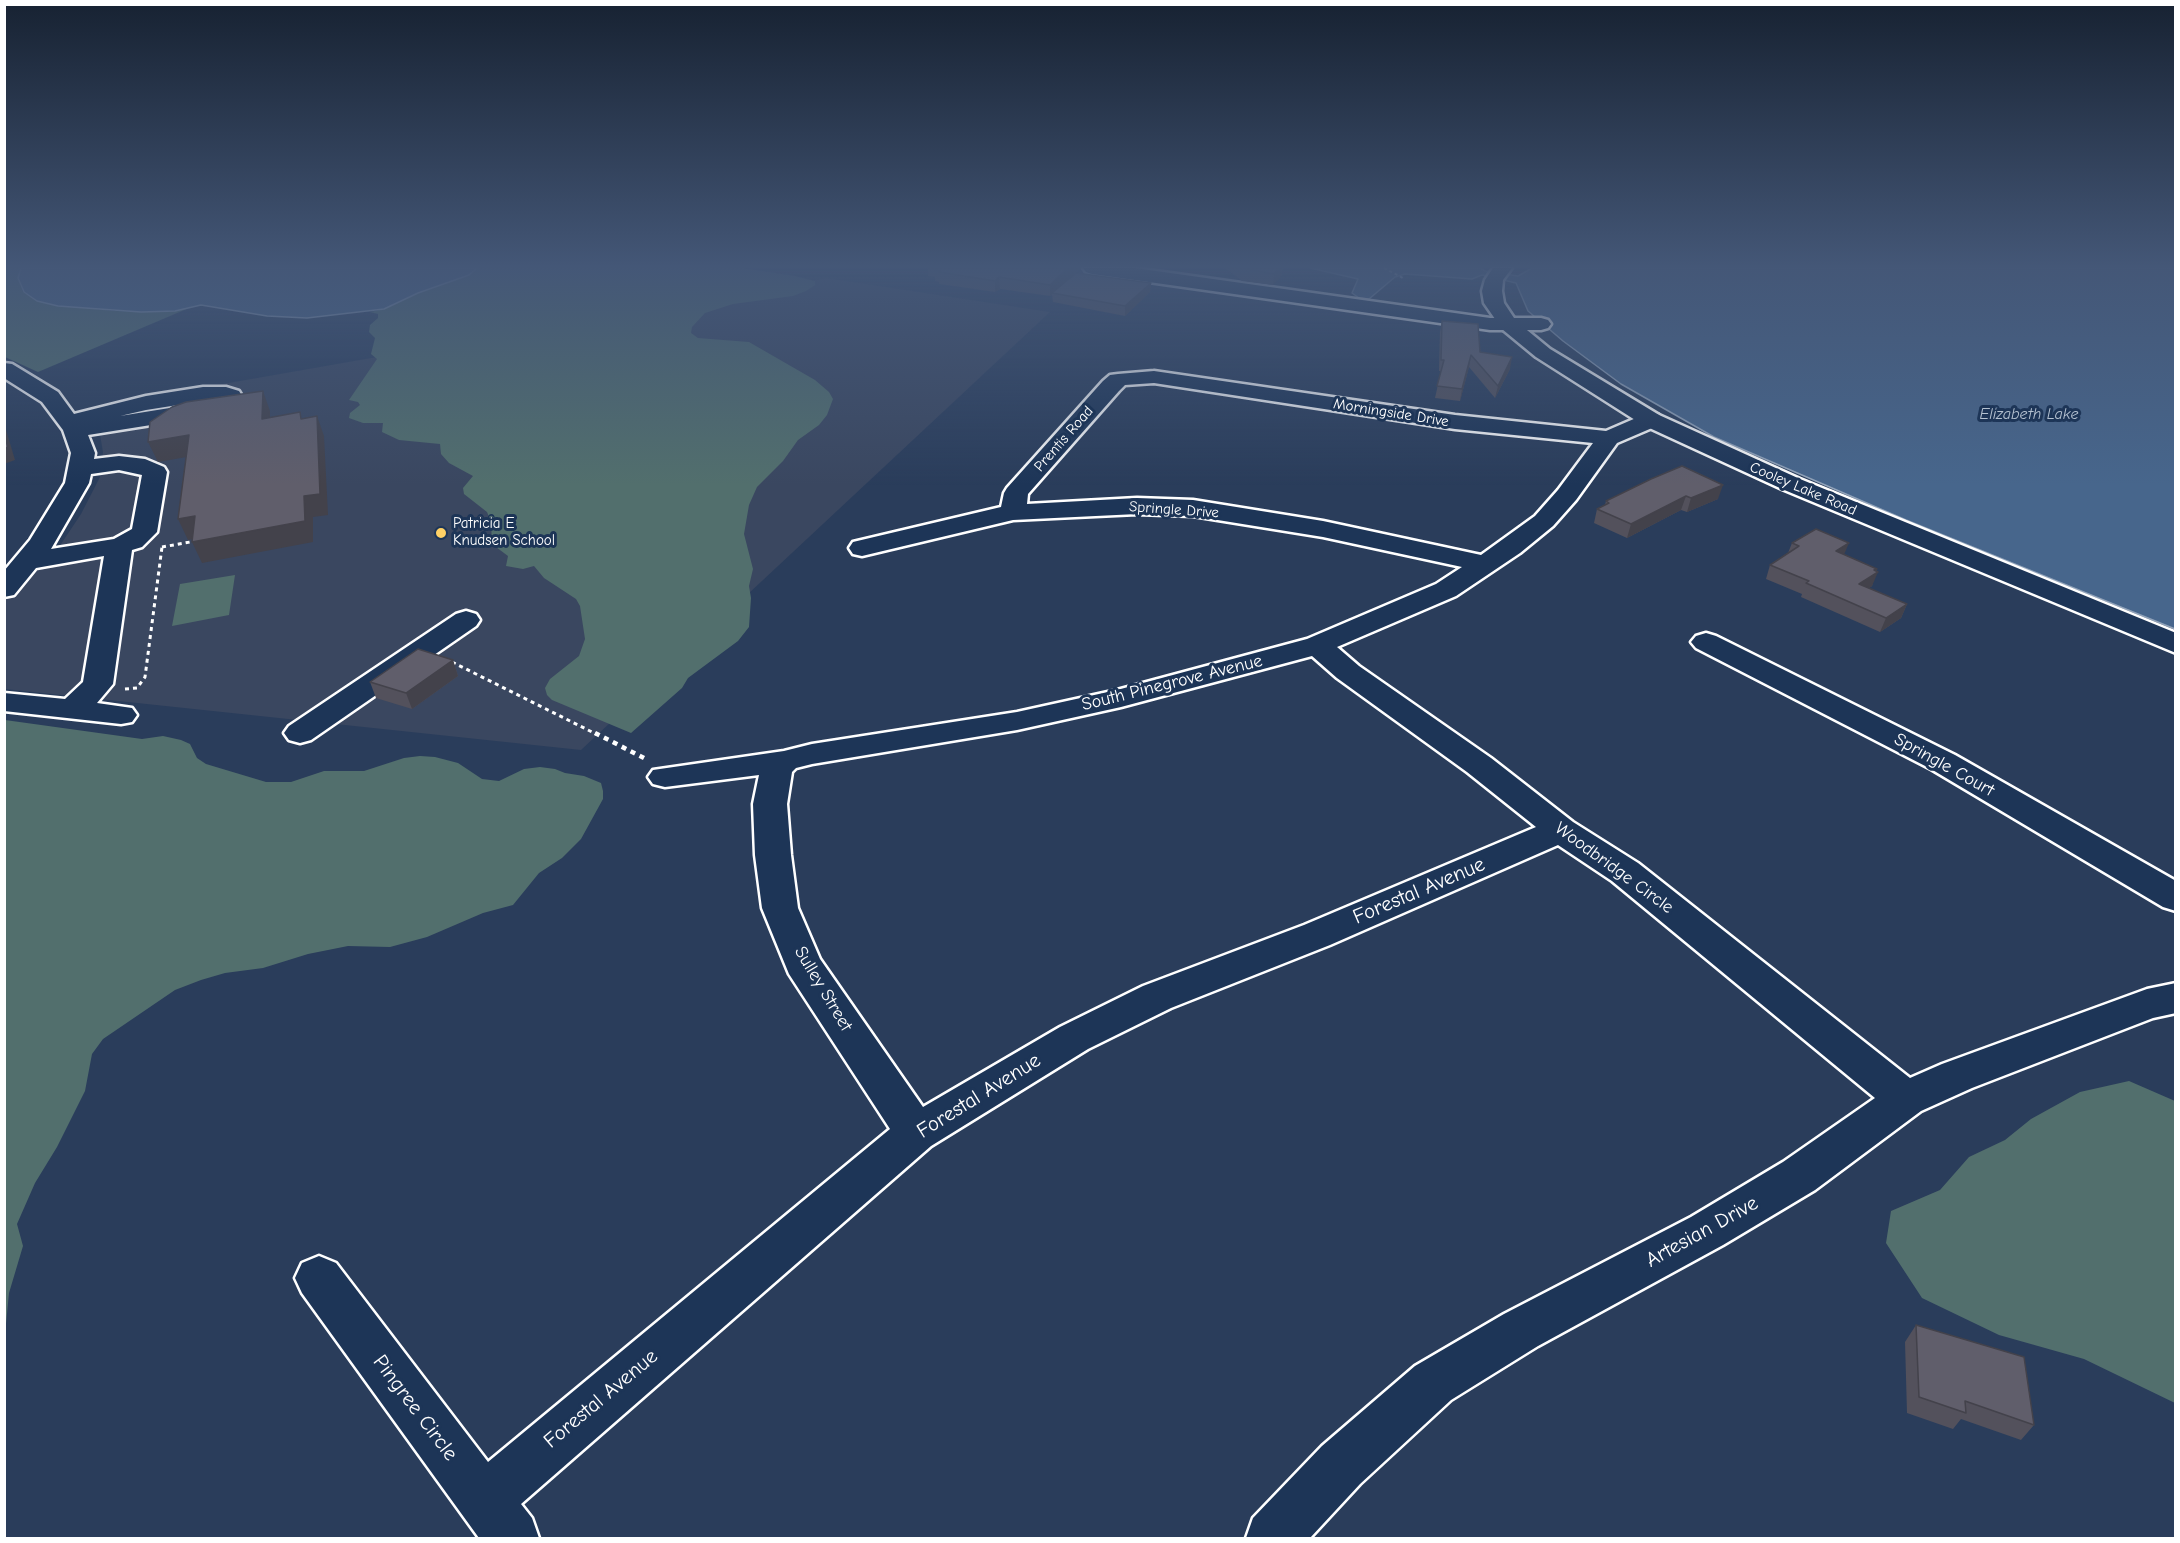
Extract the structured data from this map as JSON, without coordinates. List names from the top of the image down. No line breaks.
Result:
{"streets":{"street":["Morningside Drive","Prentis Road","Cooley Lake Road","Springle Drive","South Pinegrove Avenue","Springle Court","Woodbridge Circle","Forestal Avenue","Sulley Street","Artesian Drive","Pingree Circle"]},"crossings":[["Morningside Drive","Prentis Road"],["Morningside Drive","Cooley Lake Road"],["Morningside Drive","South Pinegrove Avenue"],["Prentis Road","Springle Drive"],["Springle Drive","South Pinegrove Avenue"],["South Pinegrove Avenue","Woodbridge Circle"],["South Pinegrove Avenue","Sulley Street"],["Woodbridge Circle","Forestal Avenue"],["Woodbridge Circle","Artesian Drive"],["Forestal Avenue","Sulley Street"],["Forestal Avenue","Pingree Circle"]],"water":["Elizabeth Lake"],"places":["Patricia E Knudsen School"]}
